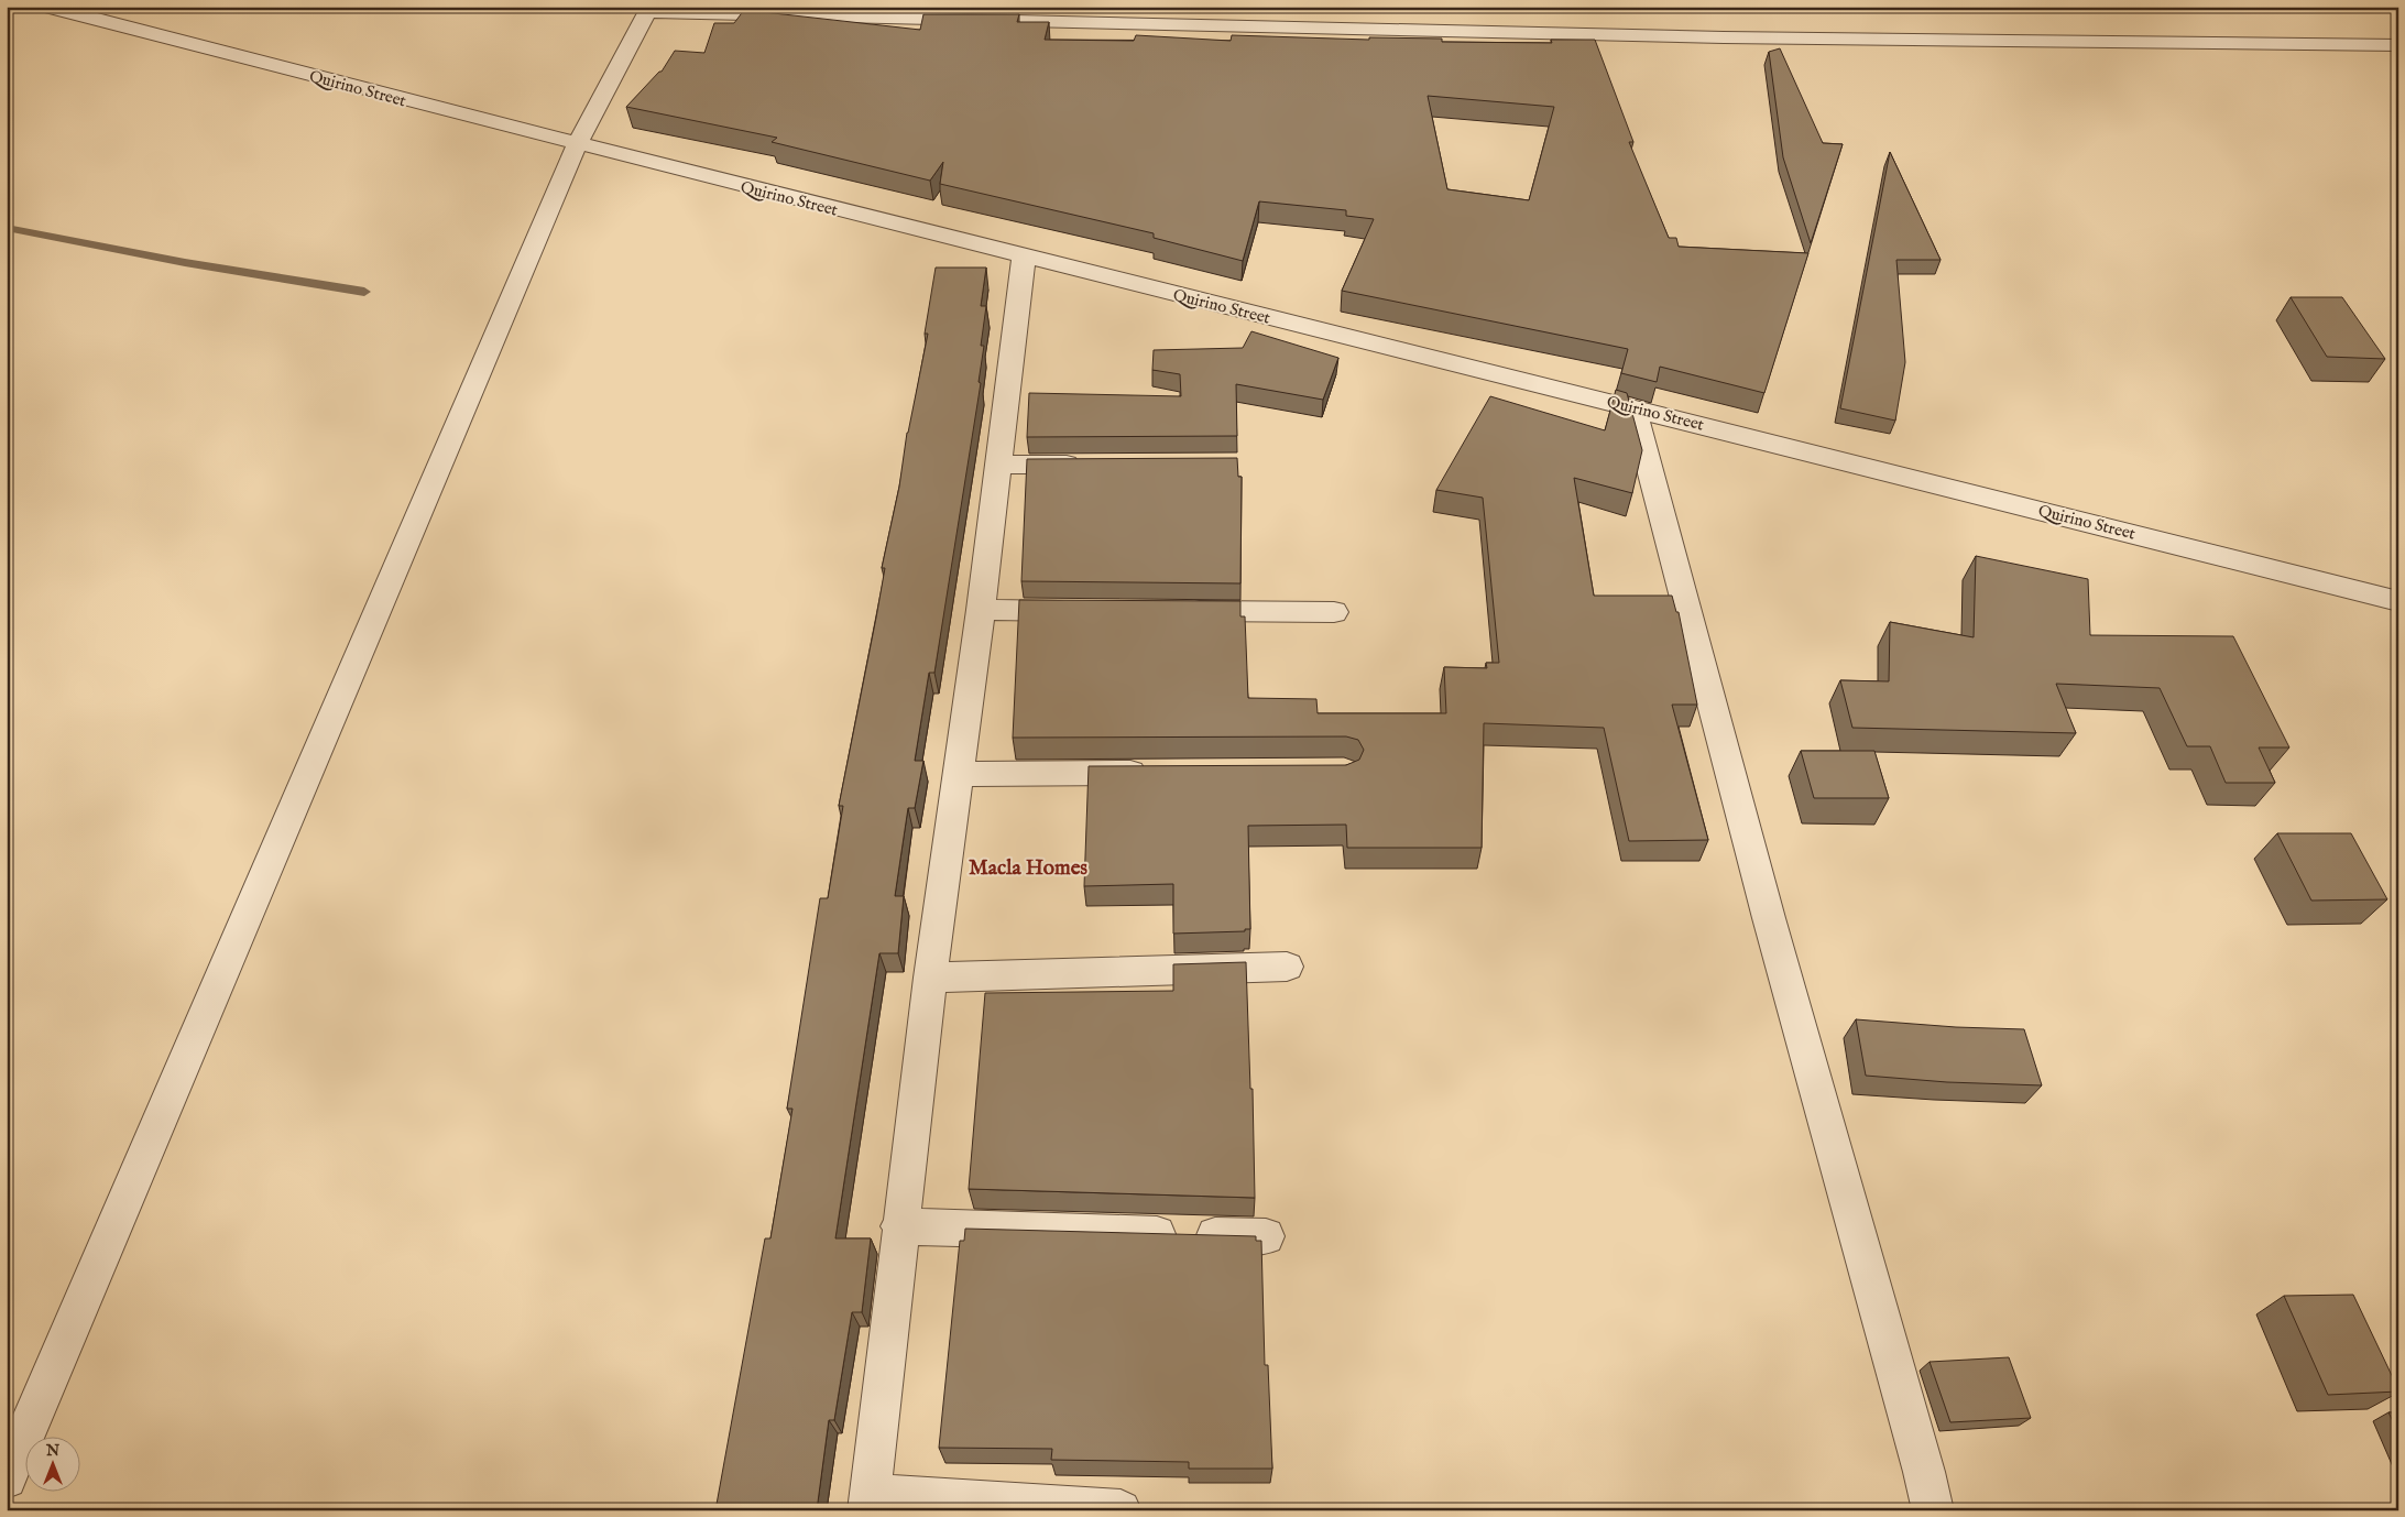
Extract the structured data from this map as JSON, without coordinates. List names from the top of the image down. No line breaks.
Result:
{"streets":{"street":["Quirino Street"]},"districts":["Macla Homes"],"north":"top"}
